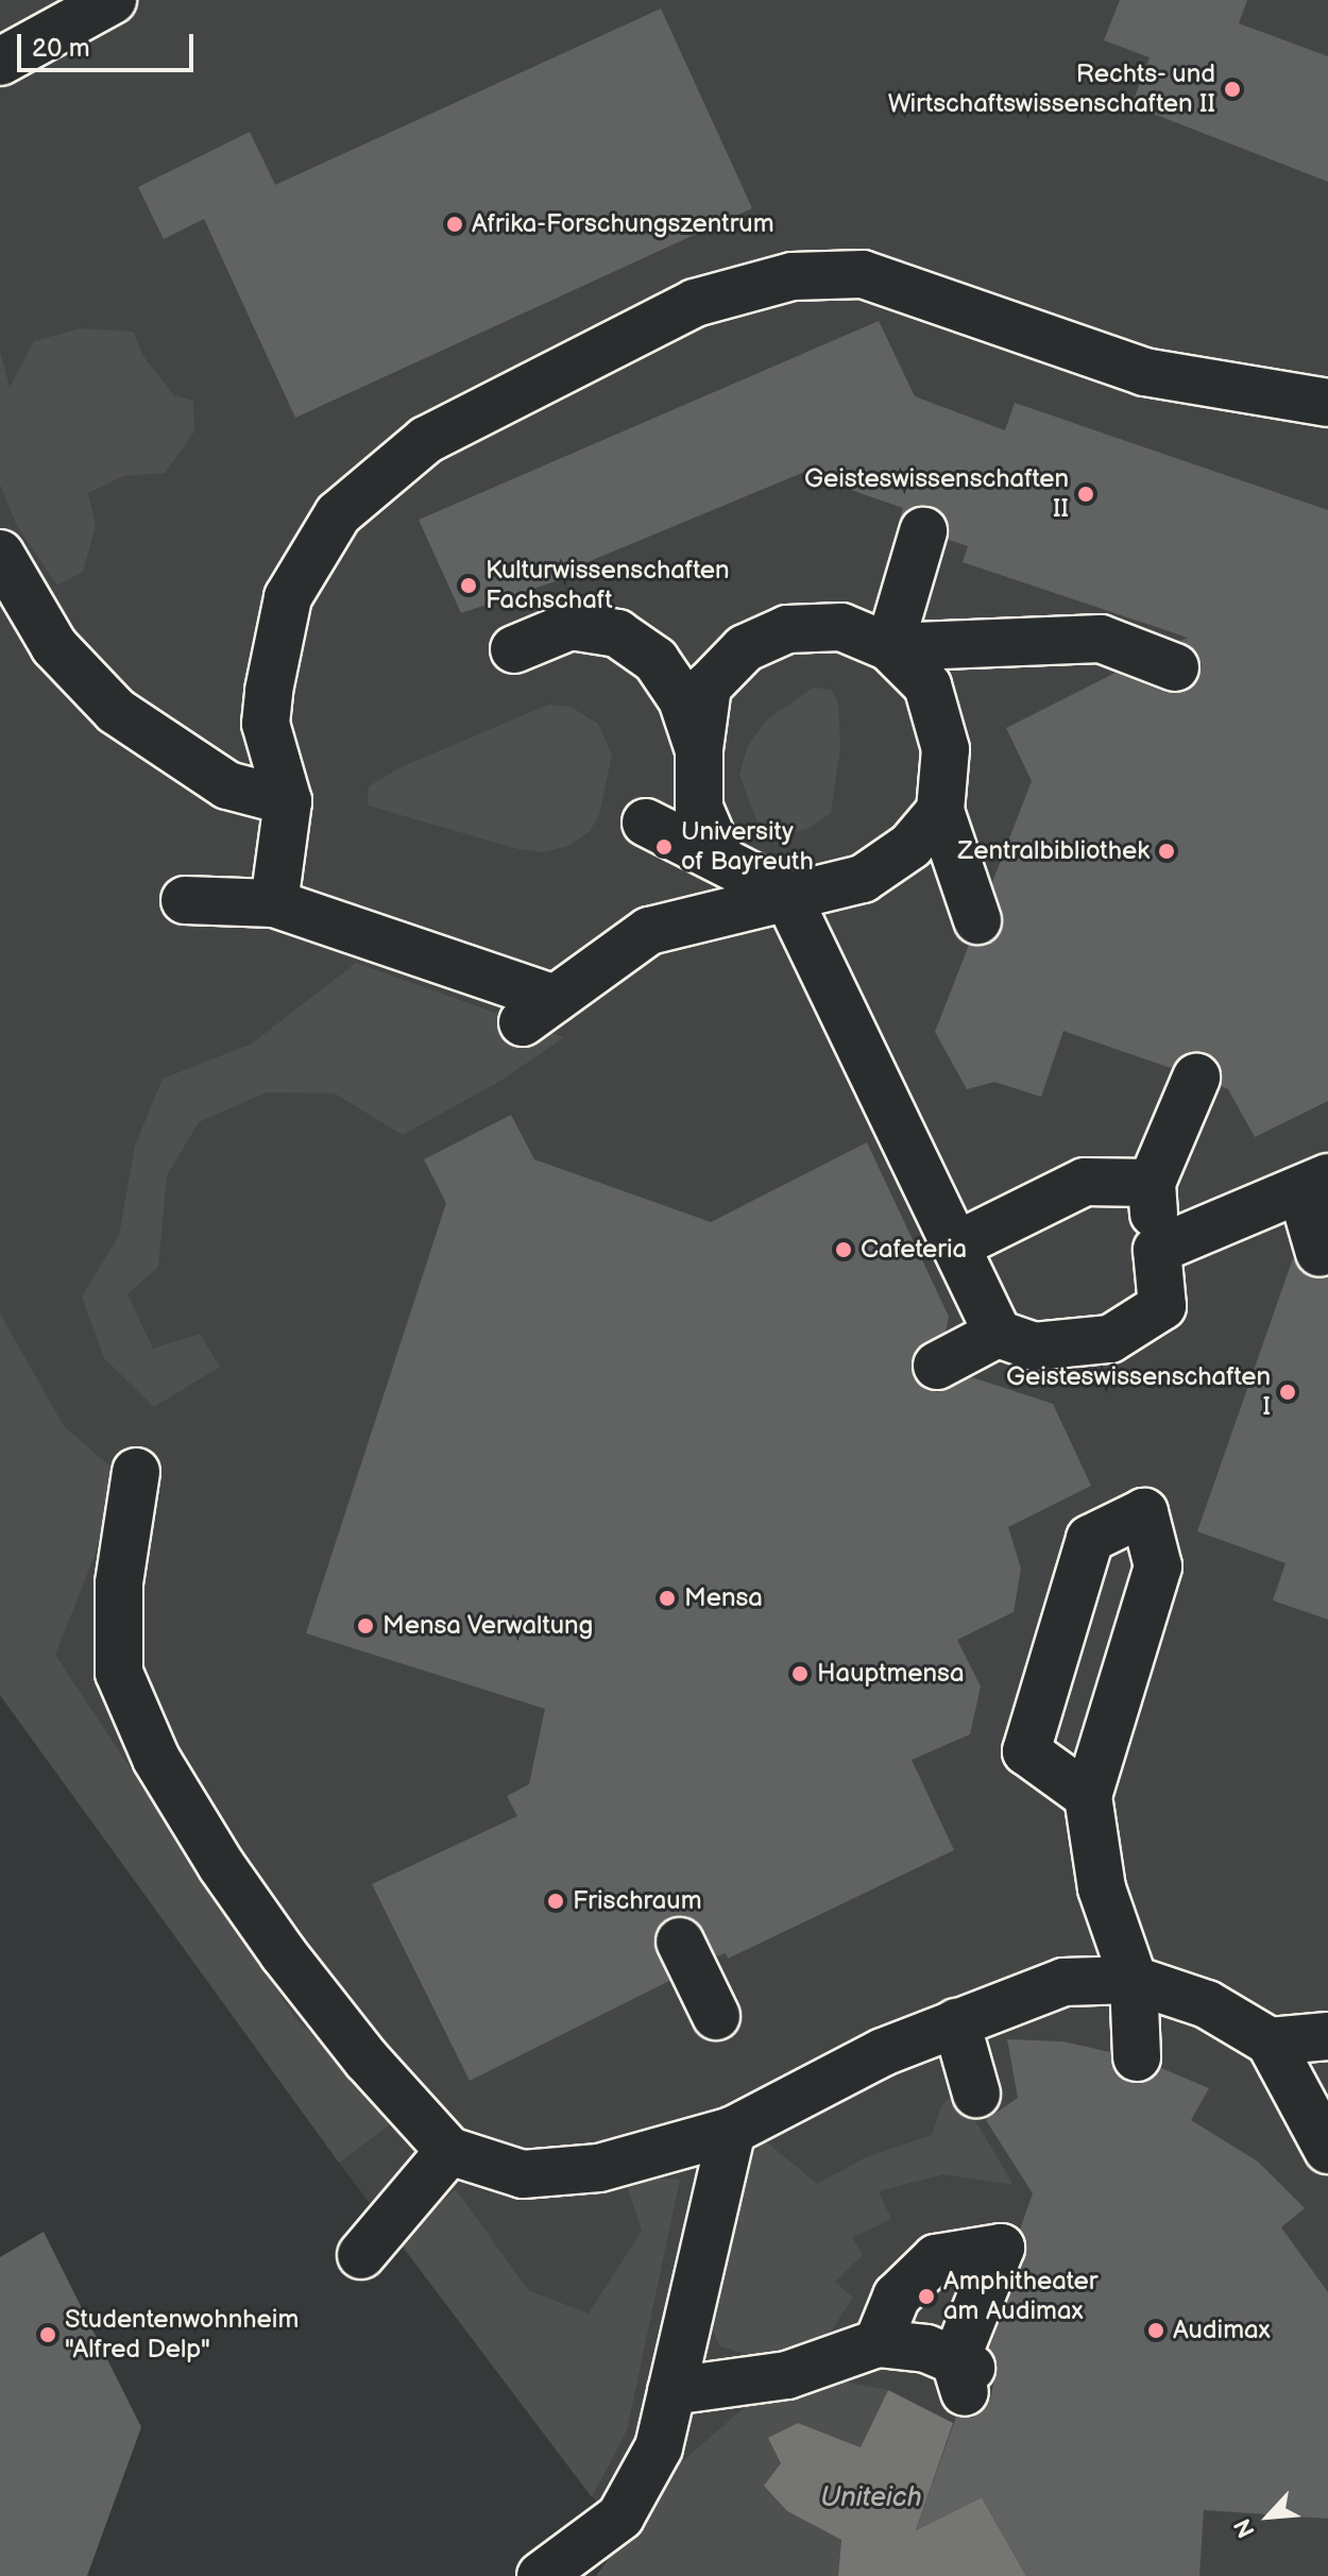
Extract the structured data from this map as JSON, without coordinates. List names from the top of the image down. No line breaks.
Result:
{"water":["Uniteich"],"places":["Rechts- und Wirtschaftswissenschaften II","Afrika-Forschungszentrum","Geisteswissenschaften II","Kulturwissenschaften Fachschaft","University of Bayreuth","Zentralbibliothek","Cafeteria","Geisteswissenschaften I","Mensa","Mensa Verwaltung","Hauptmensa","Frischraum","Amphitheater am Audimax","Audimax","Studentenwohnheim \"Alfred Delp\""],"scale_bar":"20 m","north":"bottom left"}
